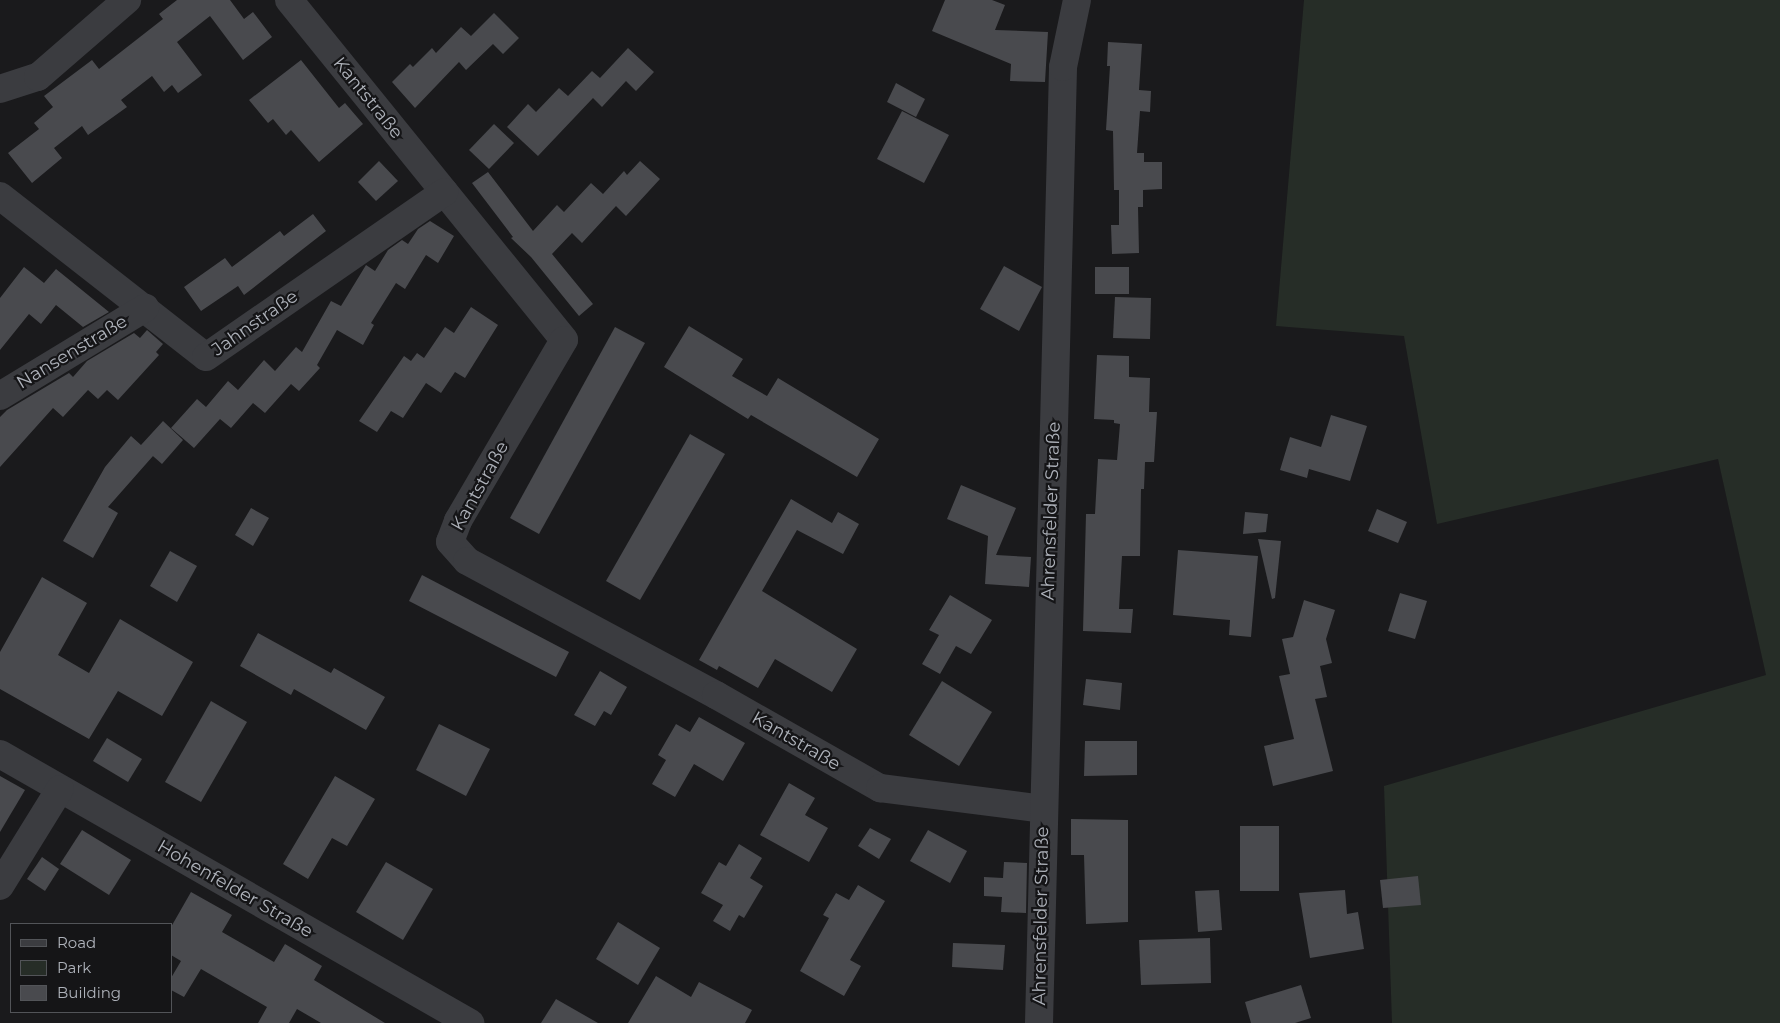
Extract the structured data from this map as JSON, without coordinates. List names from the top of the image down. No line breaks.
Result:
{"streets":{"street":["Kantstraße","Jahnstraße","Nansenstraße","Ahrensfelder Straße","Hohenfelder Straße"]},"crossings":[["Kantstraße","Jahnstraße"],["Kantstraße","Ahrensfelder Straße"],["Jahnstraße","Nansenstraße"]],"legend":["Road","Park","Building"]}
